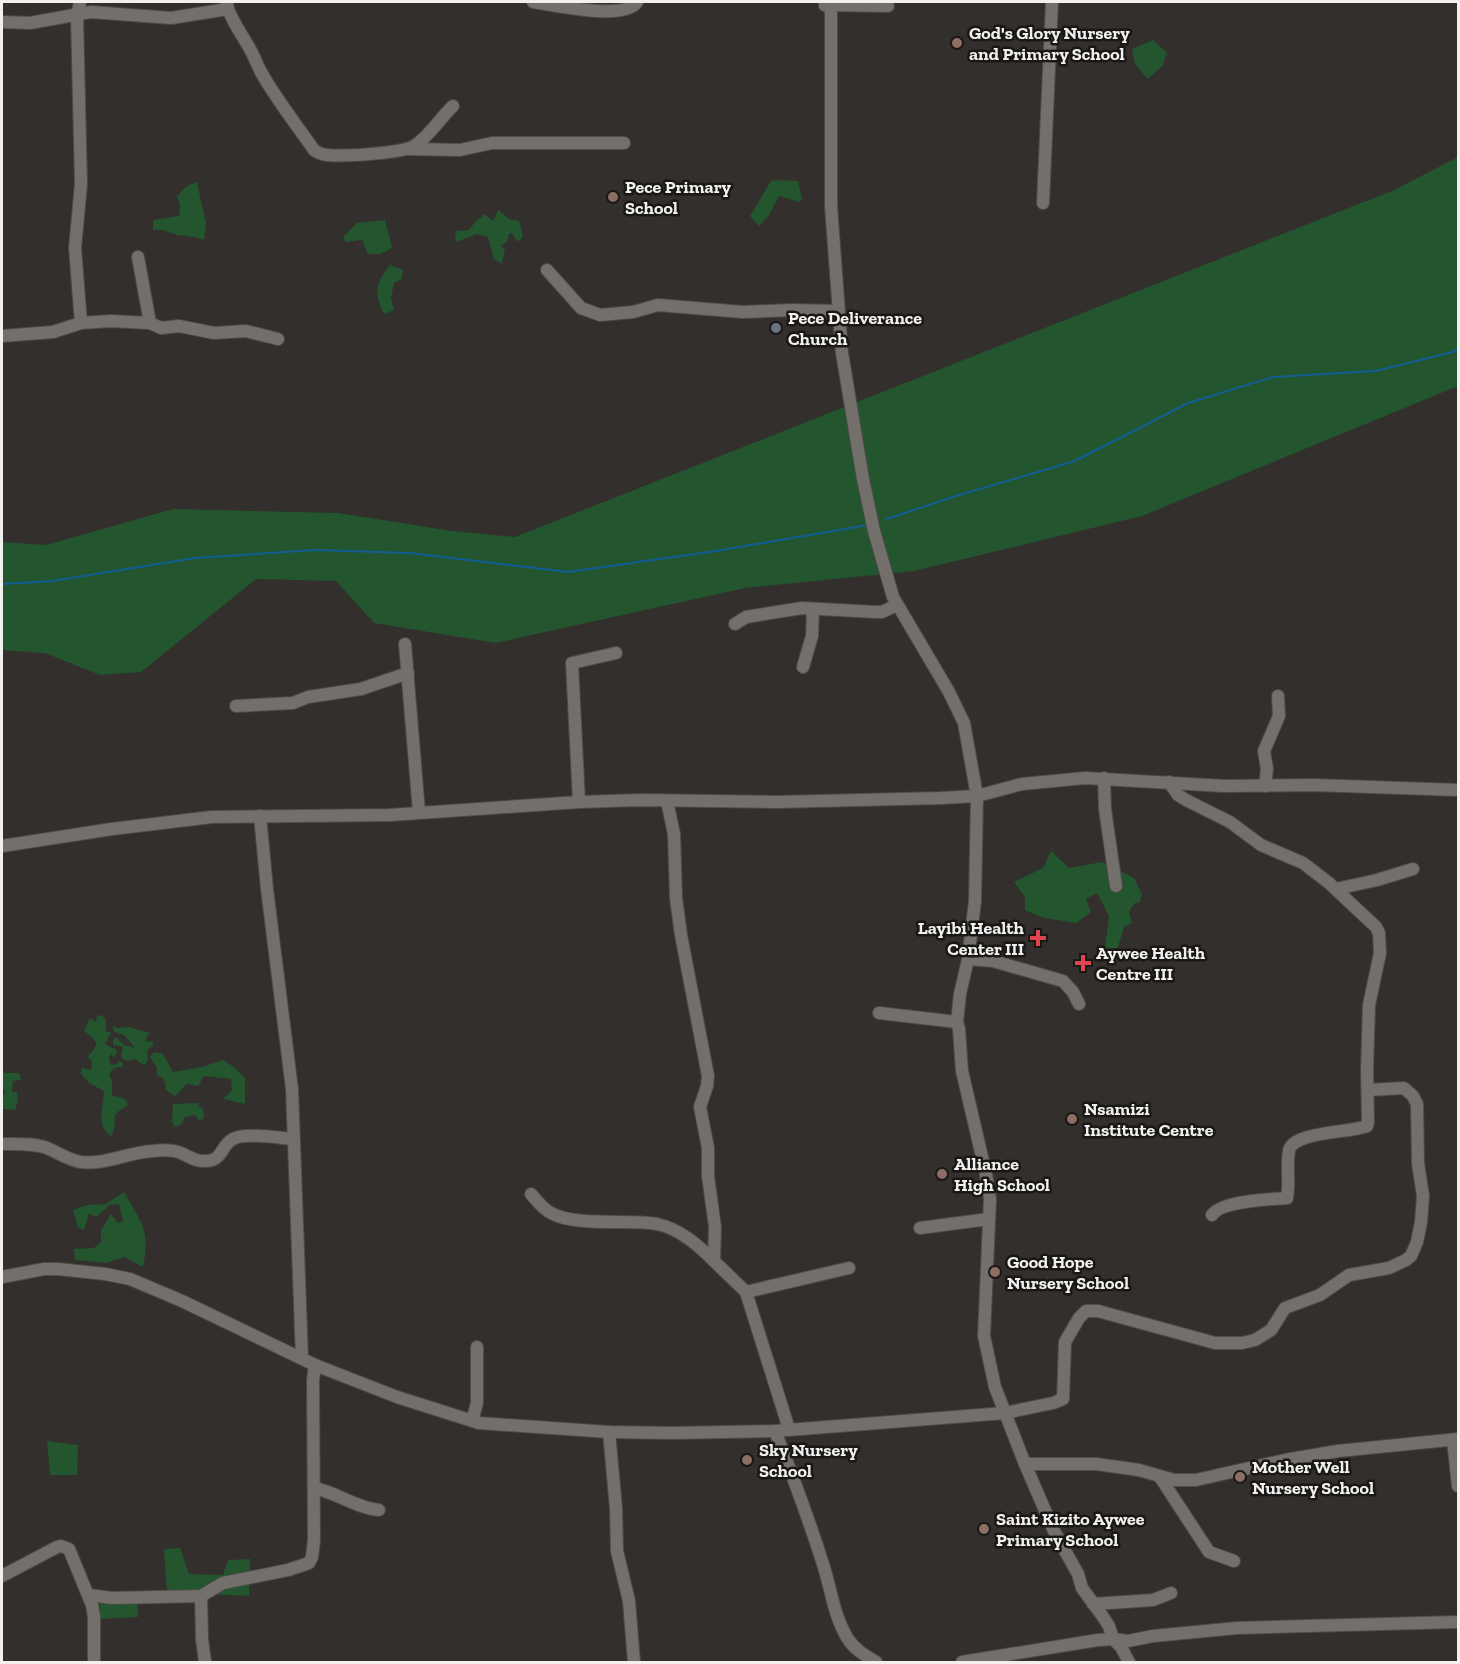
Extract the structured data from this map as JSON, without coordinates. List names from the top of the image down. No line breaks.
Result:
{"places":{"other":["God's Glory Nursery and Primary School","Pece Primary School","Pece Deliverance Church","Nsamizi Institute Centre","Alliance High School","Good Hope Nursery School","Sky Nursery School","Mother Well Nursery School","Saint Kizito Aywee Primary School"],"health":["Layibi Health Center III","Aywee Health Centre III"]}}
